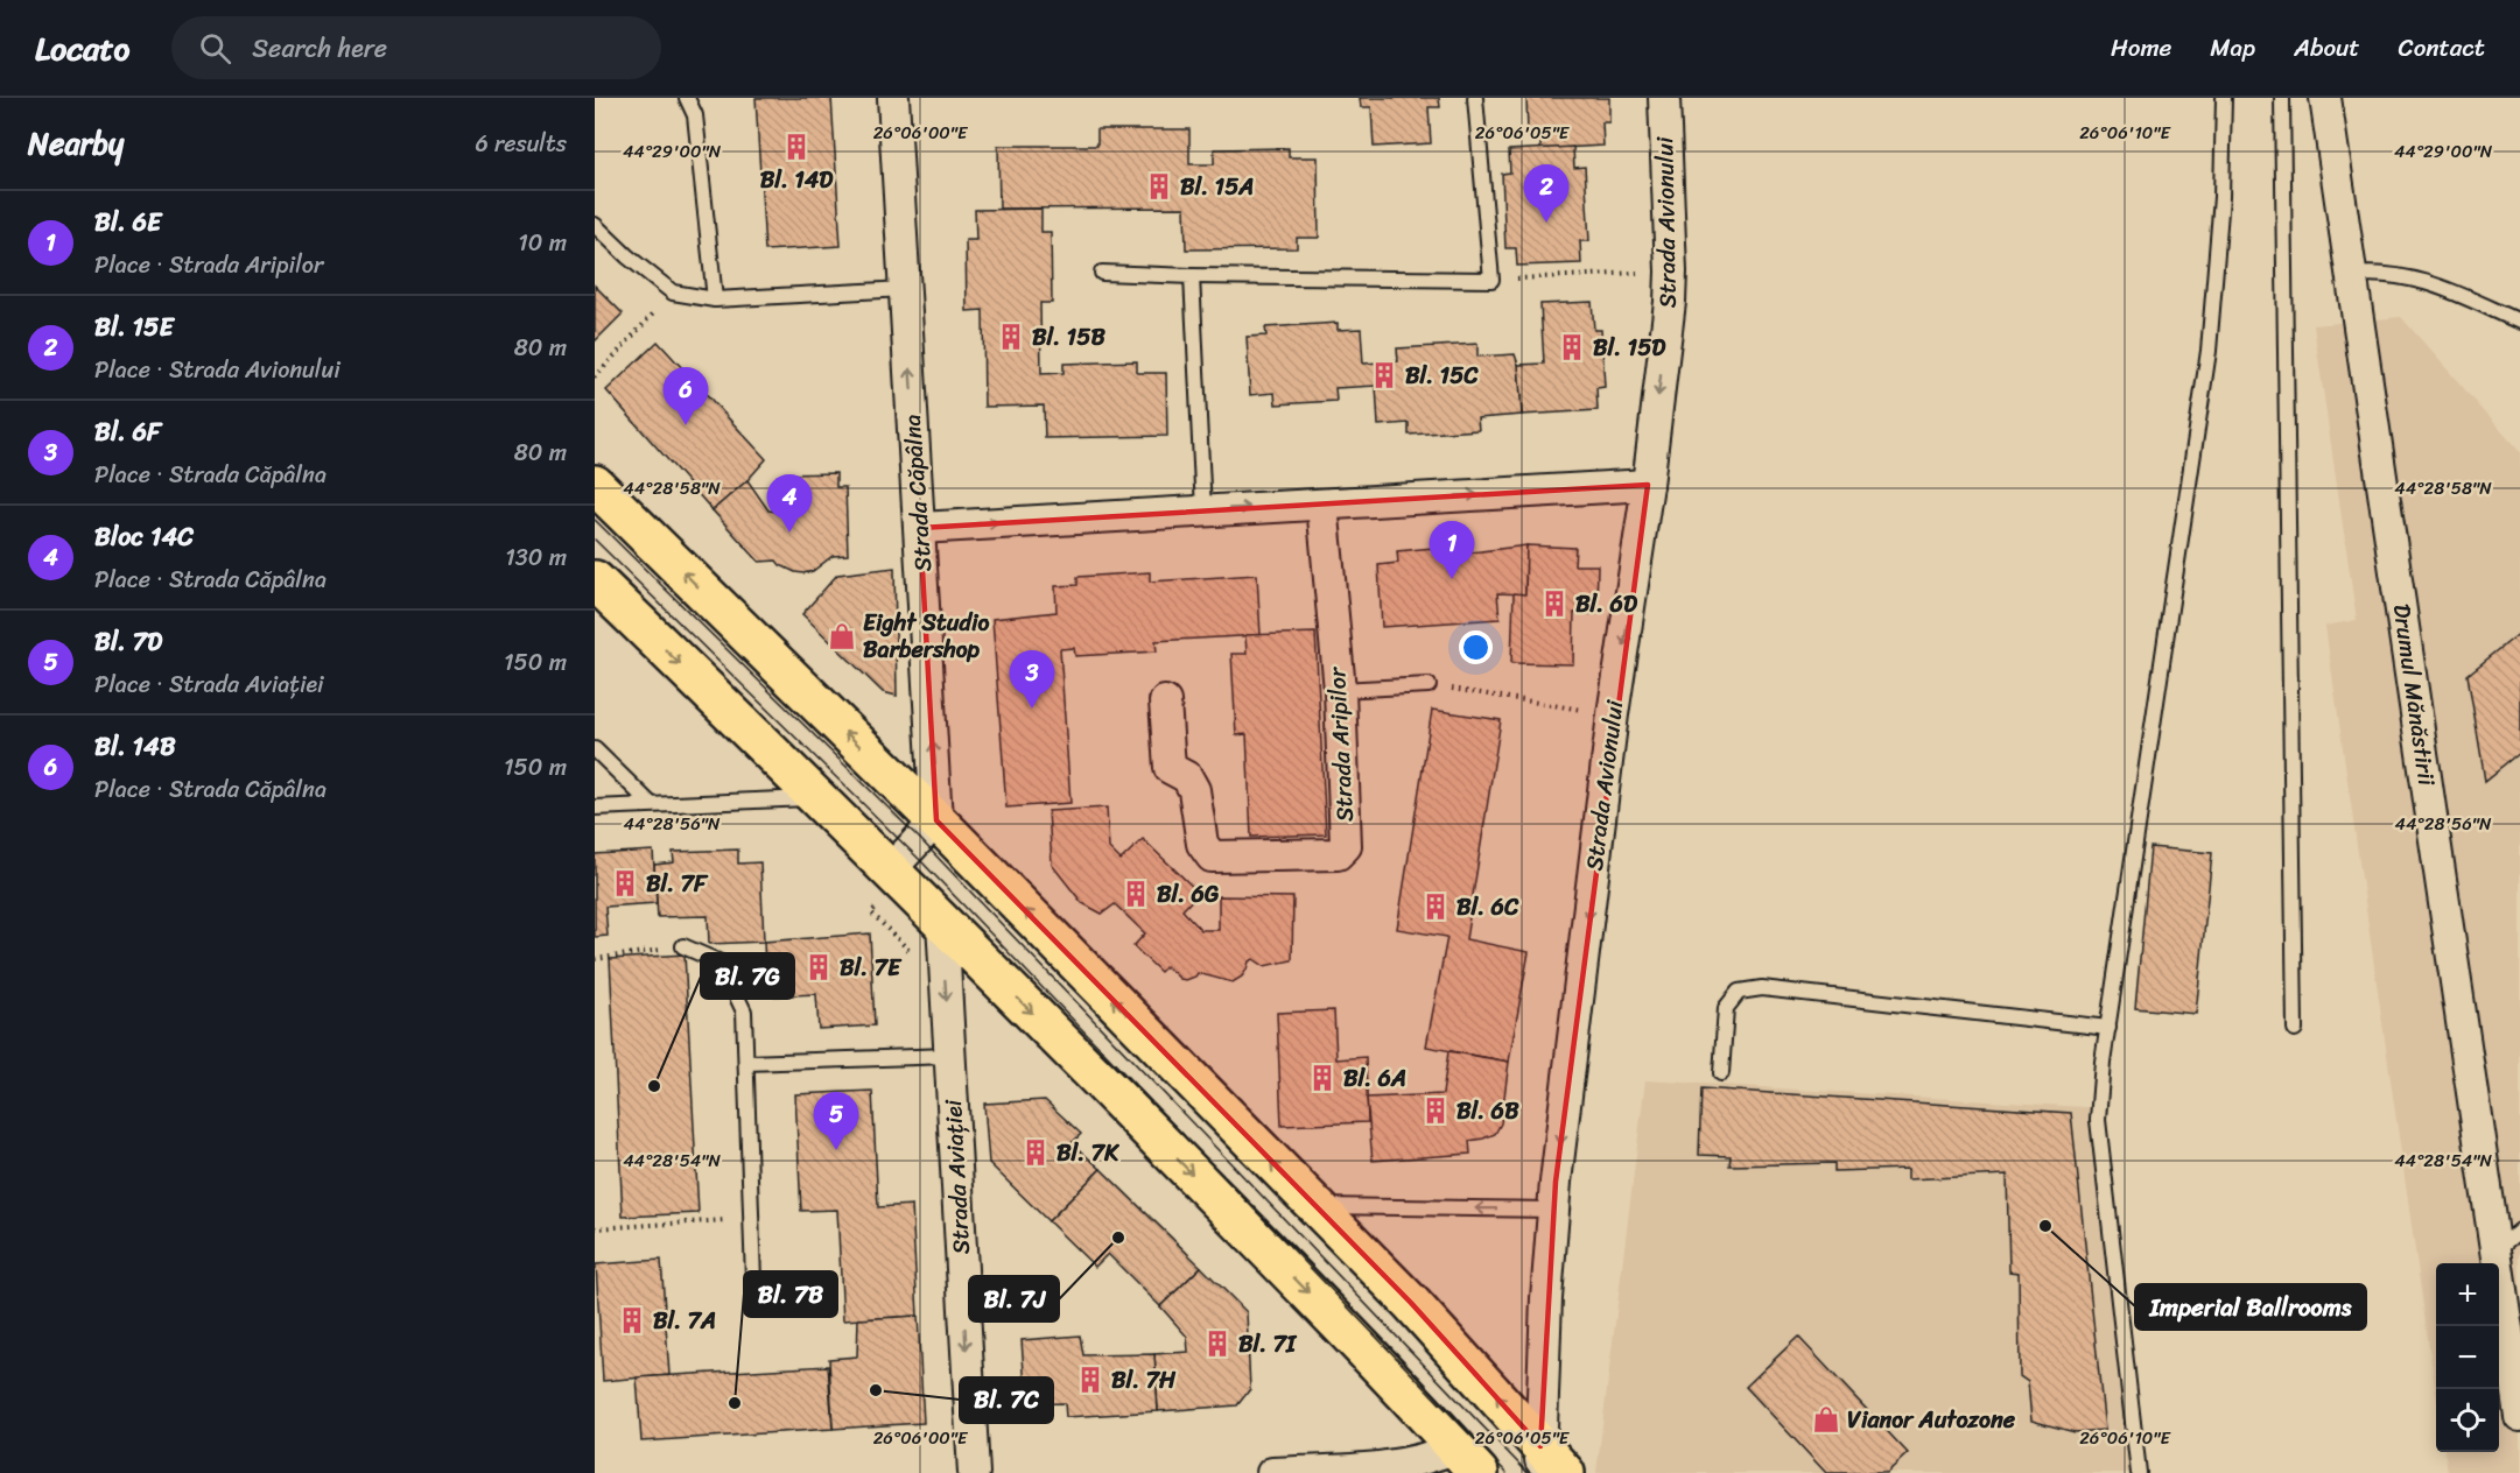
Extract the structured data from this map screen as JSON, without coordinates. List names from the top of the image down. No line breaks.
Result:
{"streets":{"street":["Strada Avionului","Strada Căpâlna","Drumul Mănăstirii","Strada Aripilor","Strada Aviației"]},"one_way":["Strada Avionului","Strada Căpâlna","Strada Aviației"],"places":{"building":["Bl. 14D","Bl. 15A","Bl. 15B","Bl. 15D","Bl. 15C","Bl. 6D","Bl. 7F","Bl. 6G","Bl. 6C","Bl. 7E","Bl. 6A","Bl. 6B","Bl. 7K","Bl. 7A","Bl. 7I","Bl. 7H"],"shop":["Eight Studio Barbershop","Vianor Autozone"],"other":["Bl. 7G","Imperial Ballrooms","Bl. 7J","Bl. 7C","Bl. 7B"]},"page":{"header":"Locato","search":"Search here","nav":["Home","Map","About","Contact"],"heading":["Nearby","6 results"],"pins":["2","6","4","1","3","5"],"list":[{"mark":"1","name":"Bl. 6E","note":"Place · Strada Aripilor","value":"10 m"},{"mark":"2","name":"Bl. 15E","note":"Place · Strada Avionului","value":"80 m"},{"mark":"3","name":"Bl. 6F","note":"Place · Strada Căpâlna","value":"80 m"},{"mark":"4","name":"Bloc 14C","note":"Place · Strada Căpâlna","value":"130 m"},{"mark":"5","name":"Bl. 7D","note":"Place · Strada Aviației","value":"150 m"},{"mark":"6","name":"Bl. 14B","note":"Place · Strada Căpâlna","value":"150 m"}],"map_buttons":["+","−"]},"coordinates":["26°06'00\"E","26°06'05\"E","26°06'10\"E","44°29'00\"N","44°28'58\"N","44°28'56\"N","44°28'54\"N"]}
